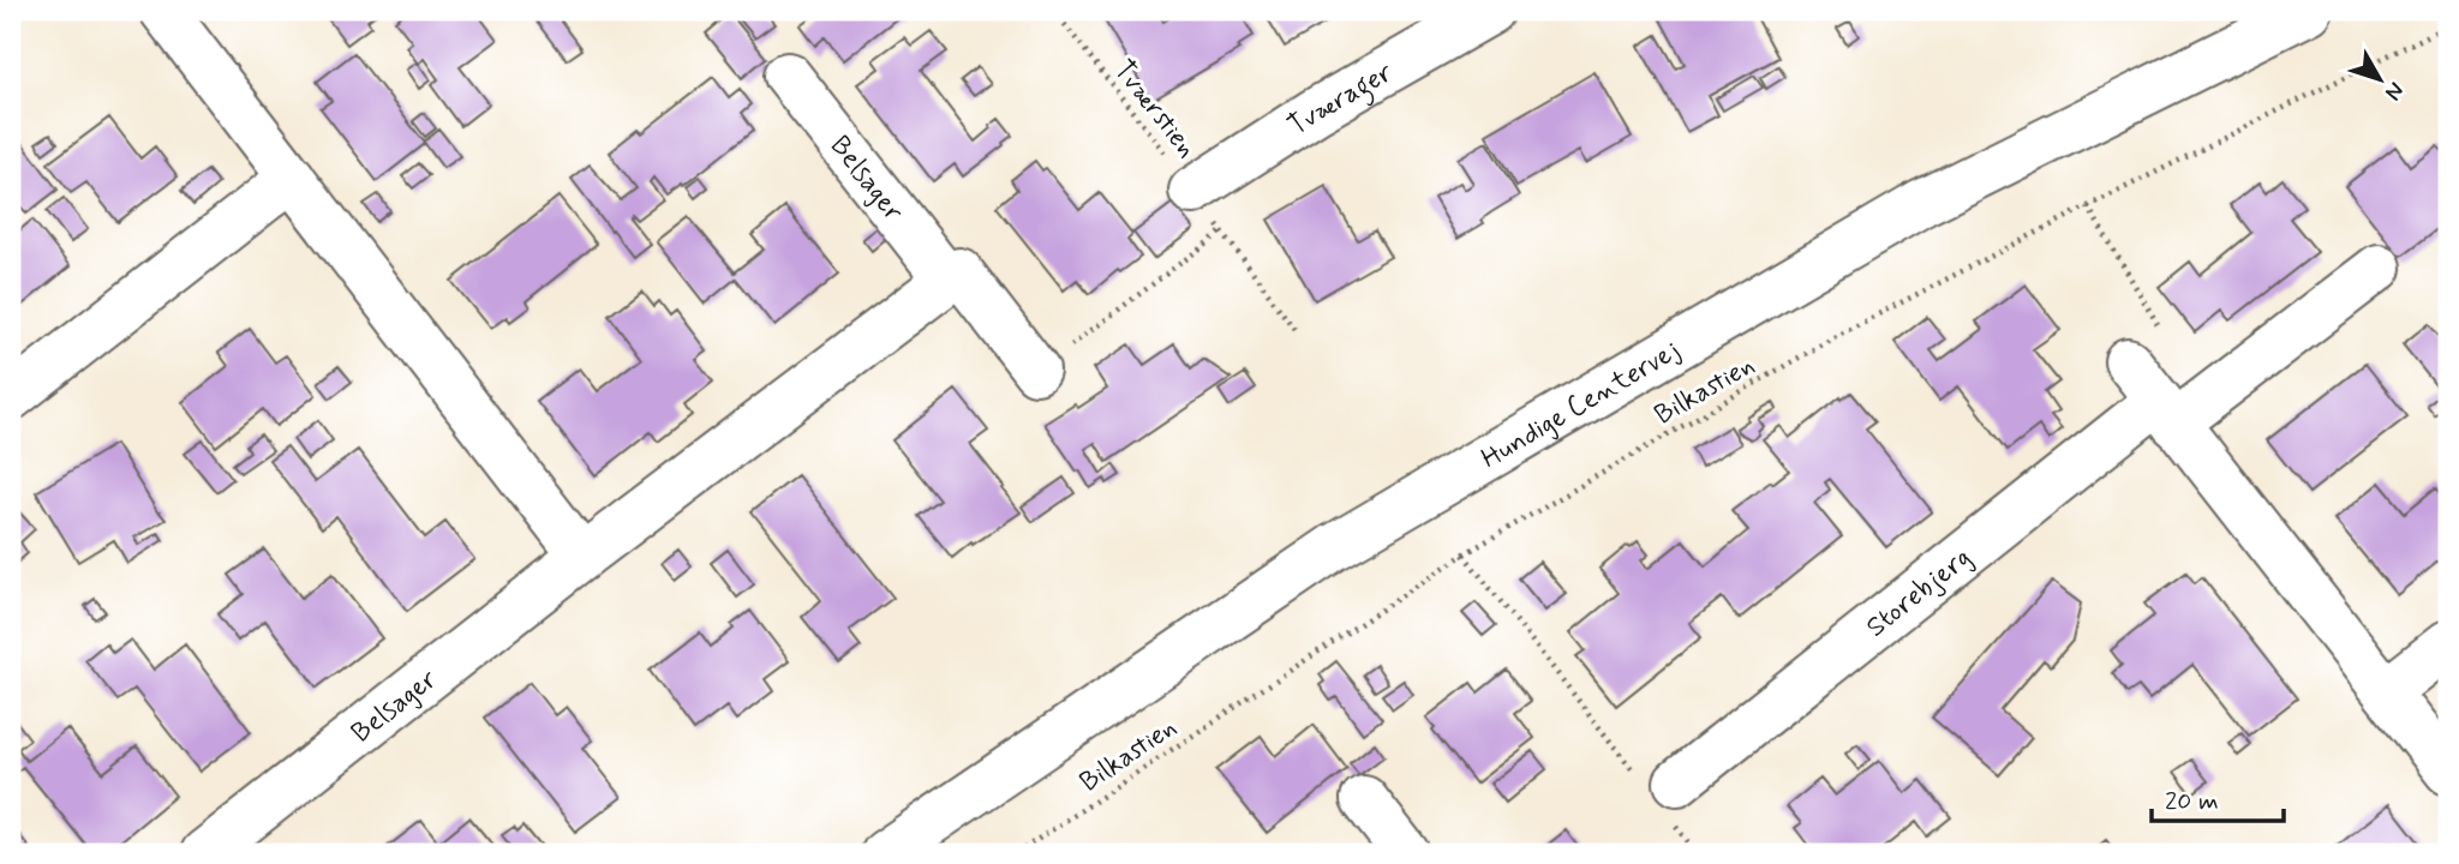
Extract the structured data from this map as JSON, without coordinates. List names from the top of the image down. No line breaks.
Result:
{"streets":{"street":["Tværager","Belsager","Hundige Centervej","Storebjerg"],"path":["Tværstien","Bilkastien"]},"crossings":[["Tværager","Tværstien"]],"scale_bar":"20 m","north":"bottom right"}
